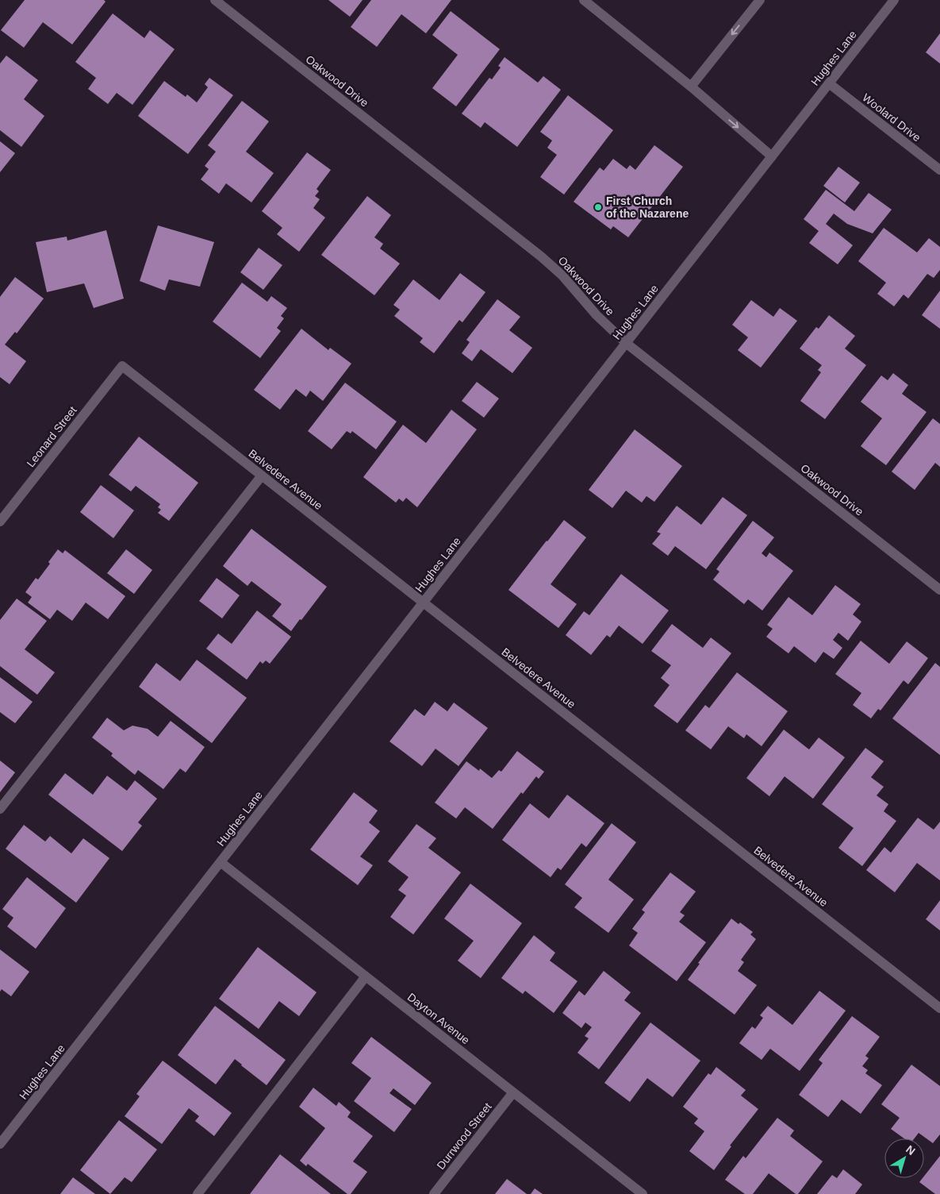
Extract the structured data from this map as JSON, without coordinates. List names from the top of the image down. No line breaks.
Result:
{"streets":{"street":["Hughes Lane","Oakwood Drive","Woolard Drive","Leonard Street","Belvedere Avenue","Dayton Avenue","Durrwood Street"]},"crossings":[["Hughes Lane","Oakwood Drive"],["Hughes Lane","Woolard Drive"],["Hughes Lane","Belvedere Avenue"],["Hughes Lane","Dayton Avenue"],["Leonard Street","Belvedere Avenue"],["Dayton Avenue","Durrwood Street"]],"places":["First Church of the Nazarene"],"north":"top right"}
